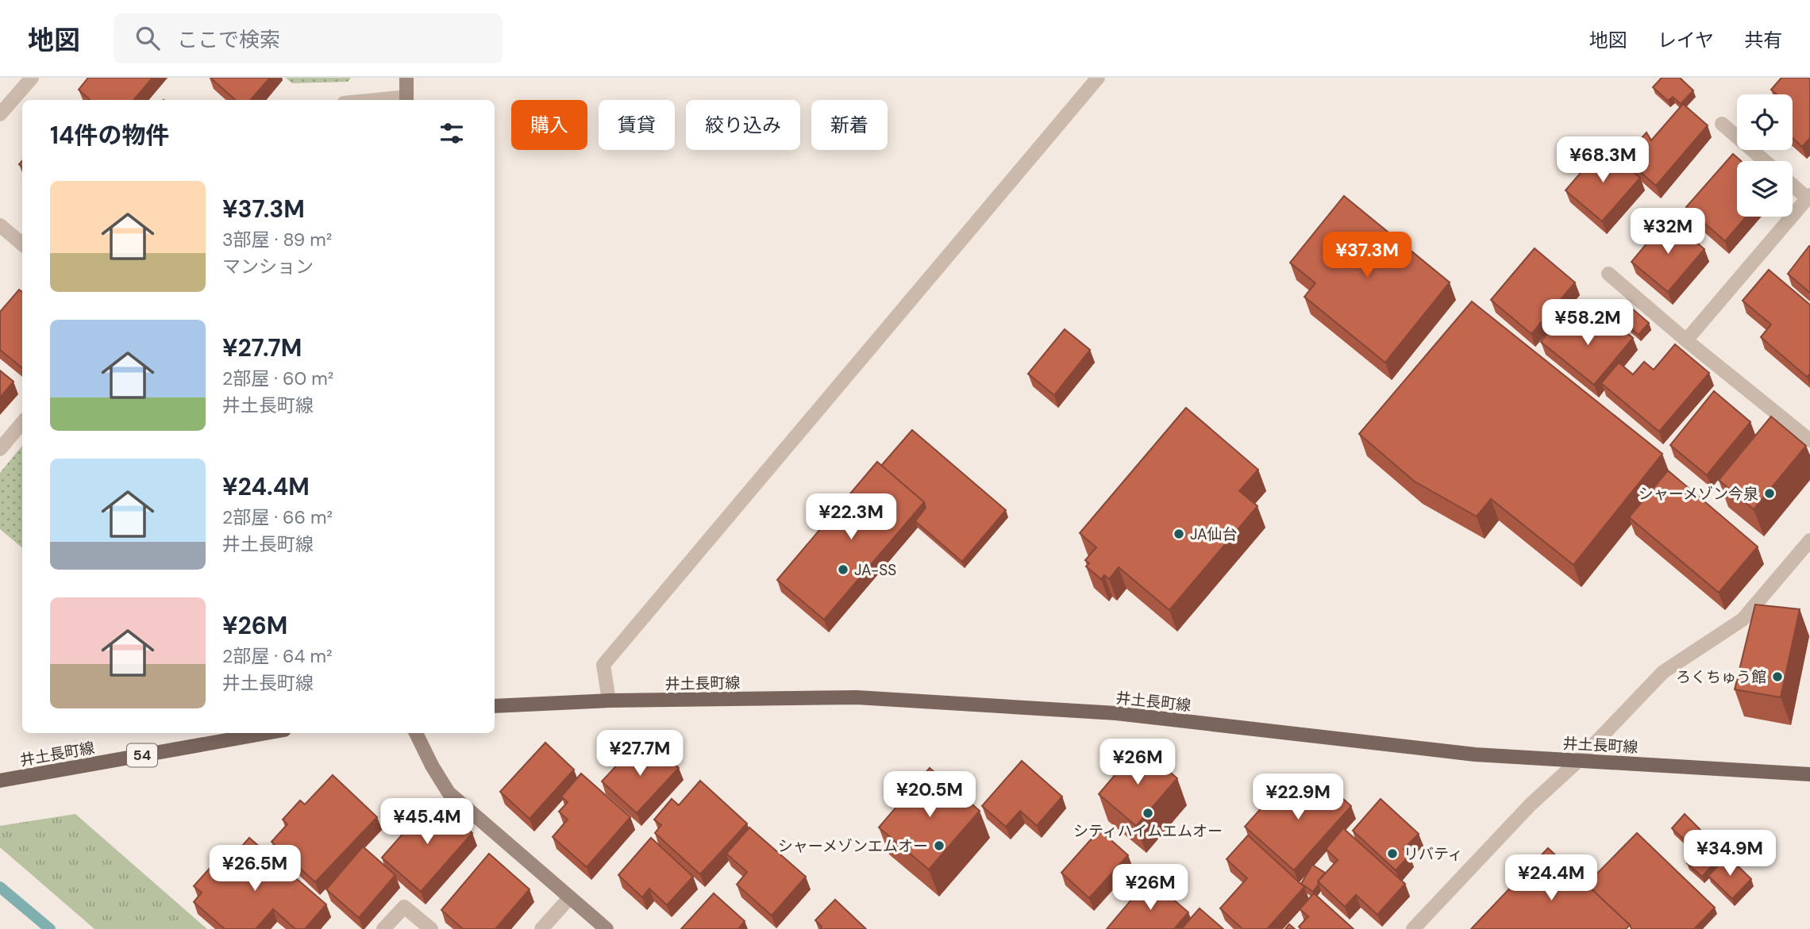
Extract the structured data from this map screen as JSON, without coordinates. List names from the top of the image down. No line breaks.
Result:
{"streets":{"main road":["井土長町線","54"]},"places":["シャーメゾン今泉","JA仙台","JA-SS","ろくちゅう館","シティハイムエムオー","シャーメゾンエムオー","リバティ"],"page":{"header":"地図","search":"ここで検索","nav":["地図","レイヤ","共有"],"chip":["購入","賃貸","絞り込み","新着"],"heading":"14件の物件","price":["¥68.3M","¥32M","¥37.3M","¥58.2M","¥22.3M","¥27.7M","¥26M","¥20.5M","¥22.9M","¥45.4M","¥34.9M","¥26.5M","¥24.4M","¥26M"],"list":[{"name":"¥37.3M","note":"3部屋 · 89 m² · マンション"},{"name":"¥27.7M","note":"2部屋 · 60 m² · 井土長町線"},{"name":"¥24.4M","note":"2部屋 · 66 m² · 井土長町線"},{"name":"¥26M","note":"2部屋 · 64 m² · 井土長町線"}]}}
